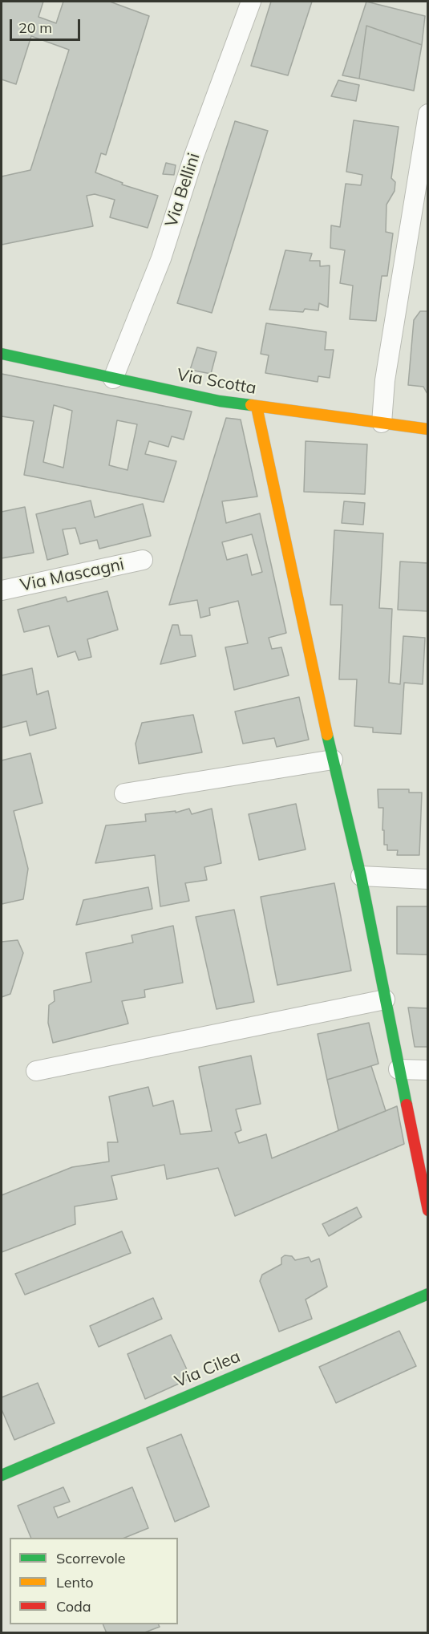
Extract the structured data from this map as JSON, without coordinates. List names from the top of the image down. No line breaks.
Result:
{"streets":{"street":["Via Bellini","Via Scotta","Via Mascagni","Via Cilea"]},"crossings":[["Via Bellini","Via Scotta"]],"legend":["Scorrevole","Lento","Coda"],"scale_bar":"20 m"}
